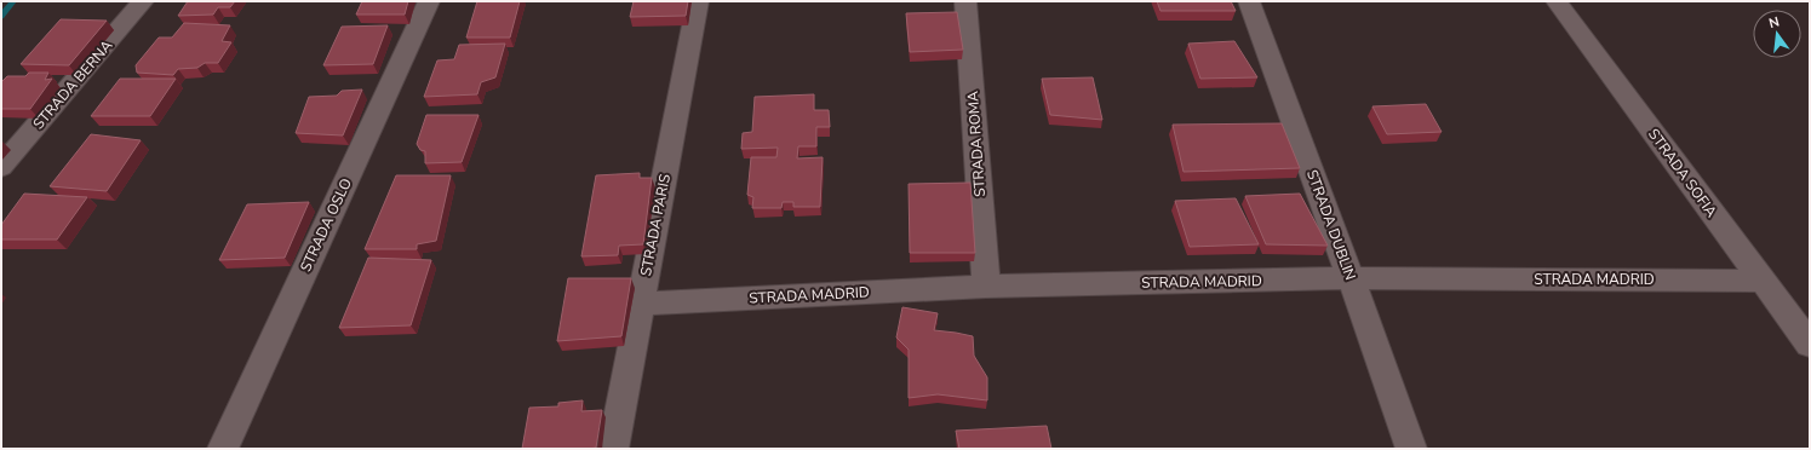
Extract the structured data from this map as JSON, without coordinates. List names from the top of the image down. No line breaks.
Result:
{"streets":{"street":["STRADA BERNA","STRADA ROMA","STRADA SOFIA","STRADA OSLO","STRADA PARIS","STRADA DUBLIN","STRADA MADRID"]},"crossings":[["STRADA ROMA","STRADA MADRID"],["STRADA SOFIA","STRADA MADRID"],["STRADA PARIS","STRADA MADRID"],["STRADA DUBLIN","STRADA MADRID"]],"north":"top"}
